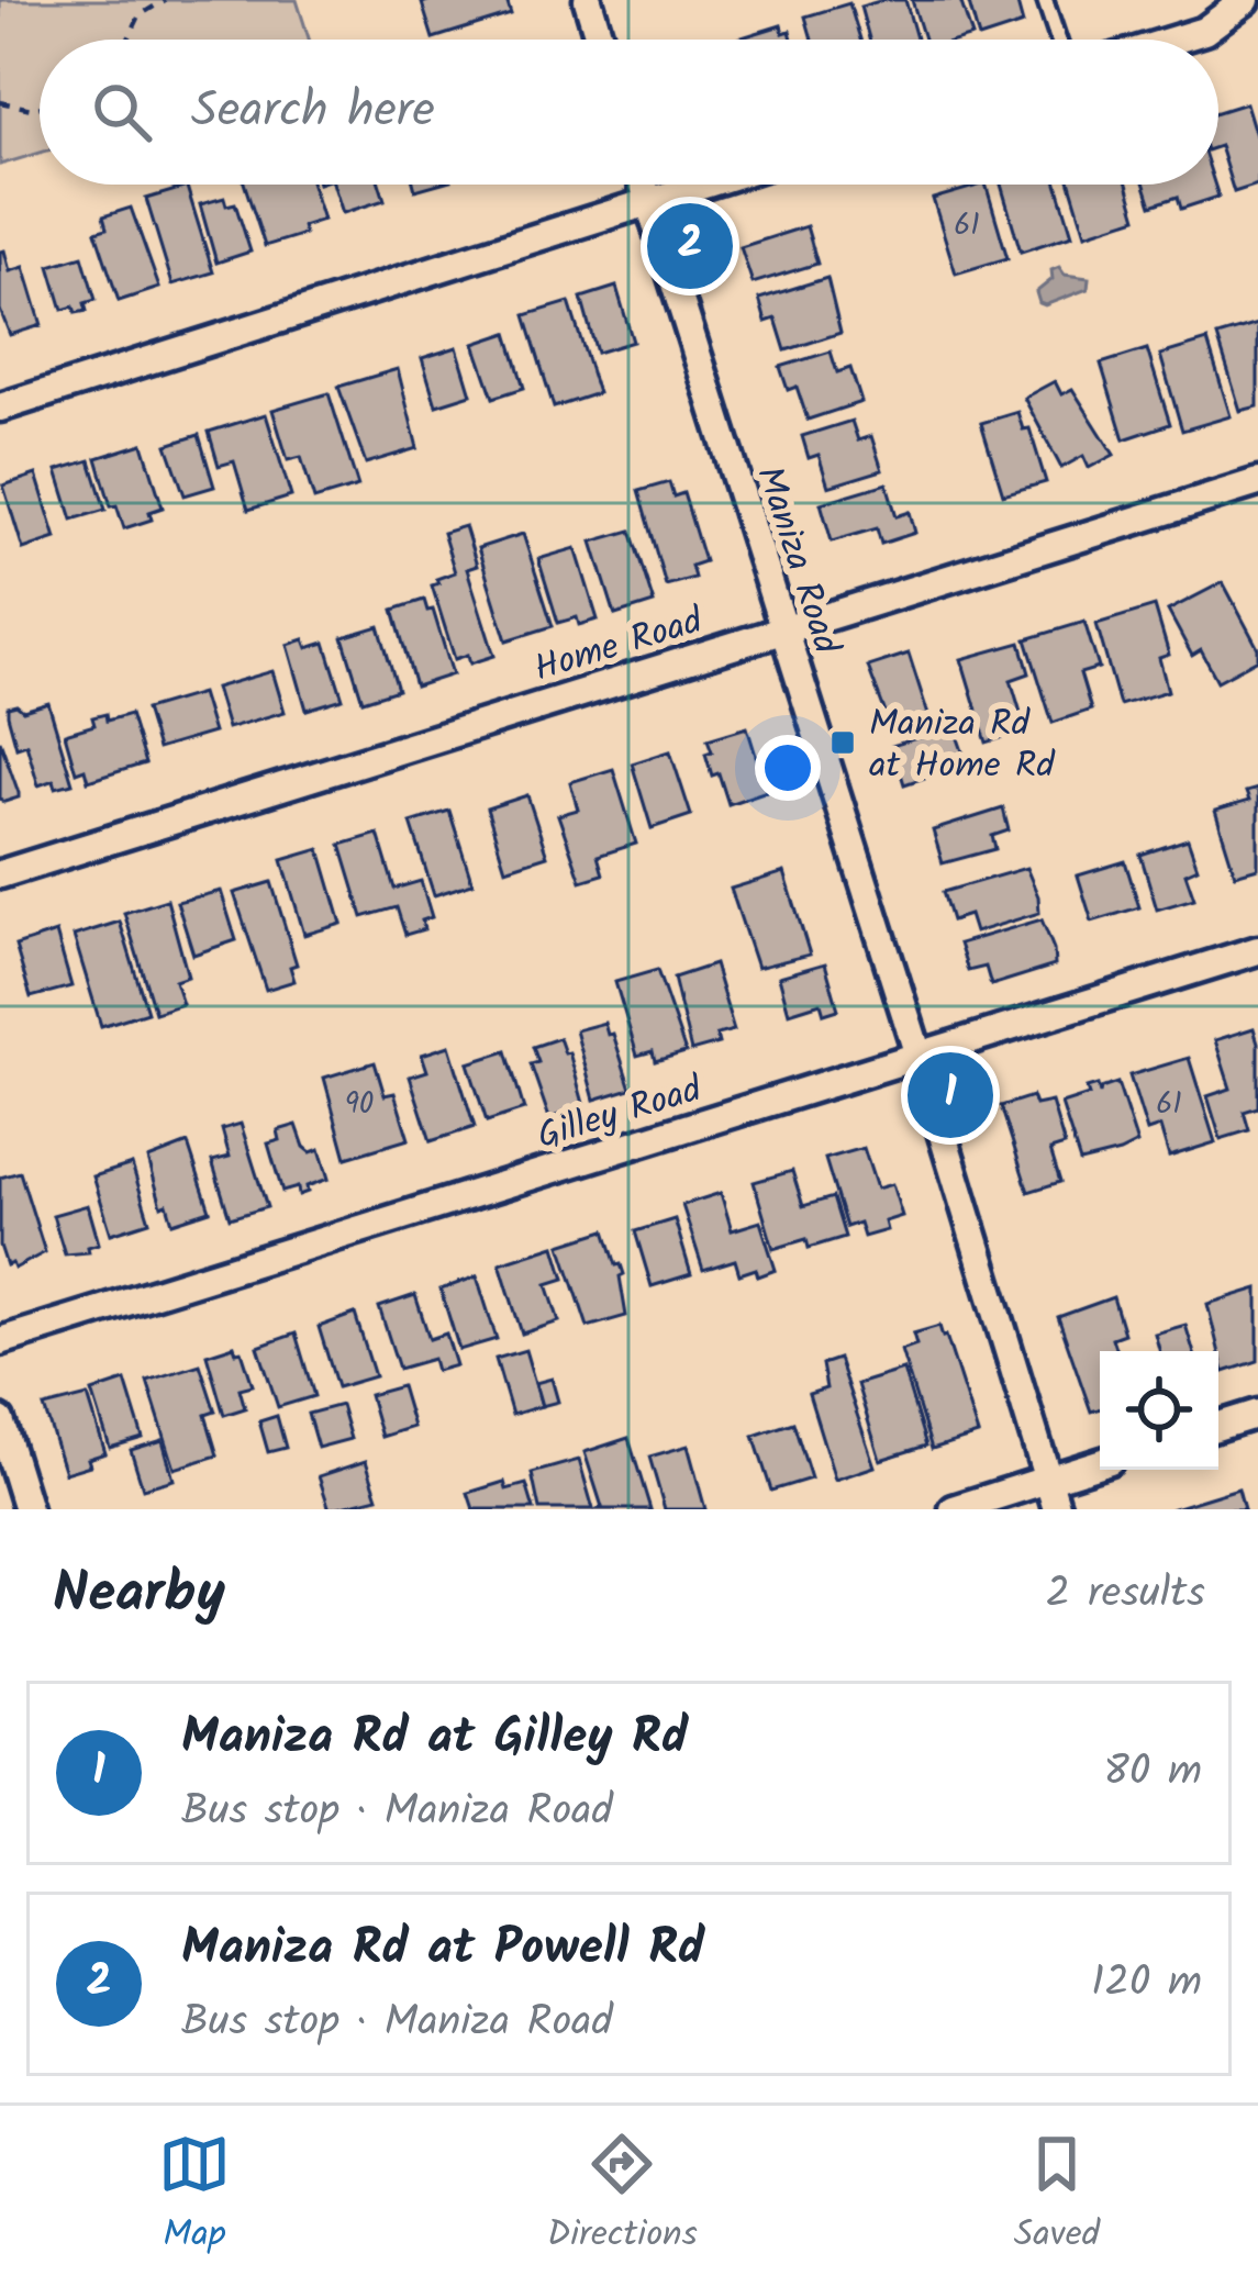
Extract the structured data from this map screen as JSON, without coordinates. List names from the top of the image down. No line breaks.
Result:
{"streets":{"street":["Maniza Road","Home Road","Gilley Road"]},"crossings":[["Maniza Road","Home Road"],["Maniza Road","Gilley Road"]],"places":{"transit":["Maniza Rd at Home Rd"]},"house_numbers":["61","90","61"],"page":{"search":"Search here","pins":["2","1"],"heading":["Nearby","2 results"],"list":[{"mark":"1","name":"Maniza Rd at Gilley Rd","note":"Bus stop · Maniza Road","value":"80 m"},{"mark":"2","name":"Maniza Rd at Powell Rd","note":"Bus stop · Maniza Road","value":"120 m"}],"nav":["Map","Directions","Saved"]}}
